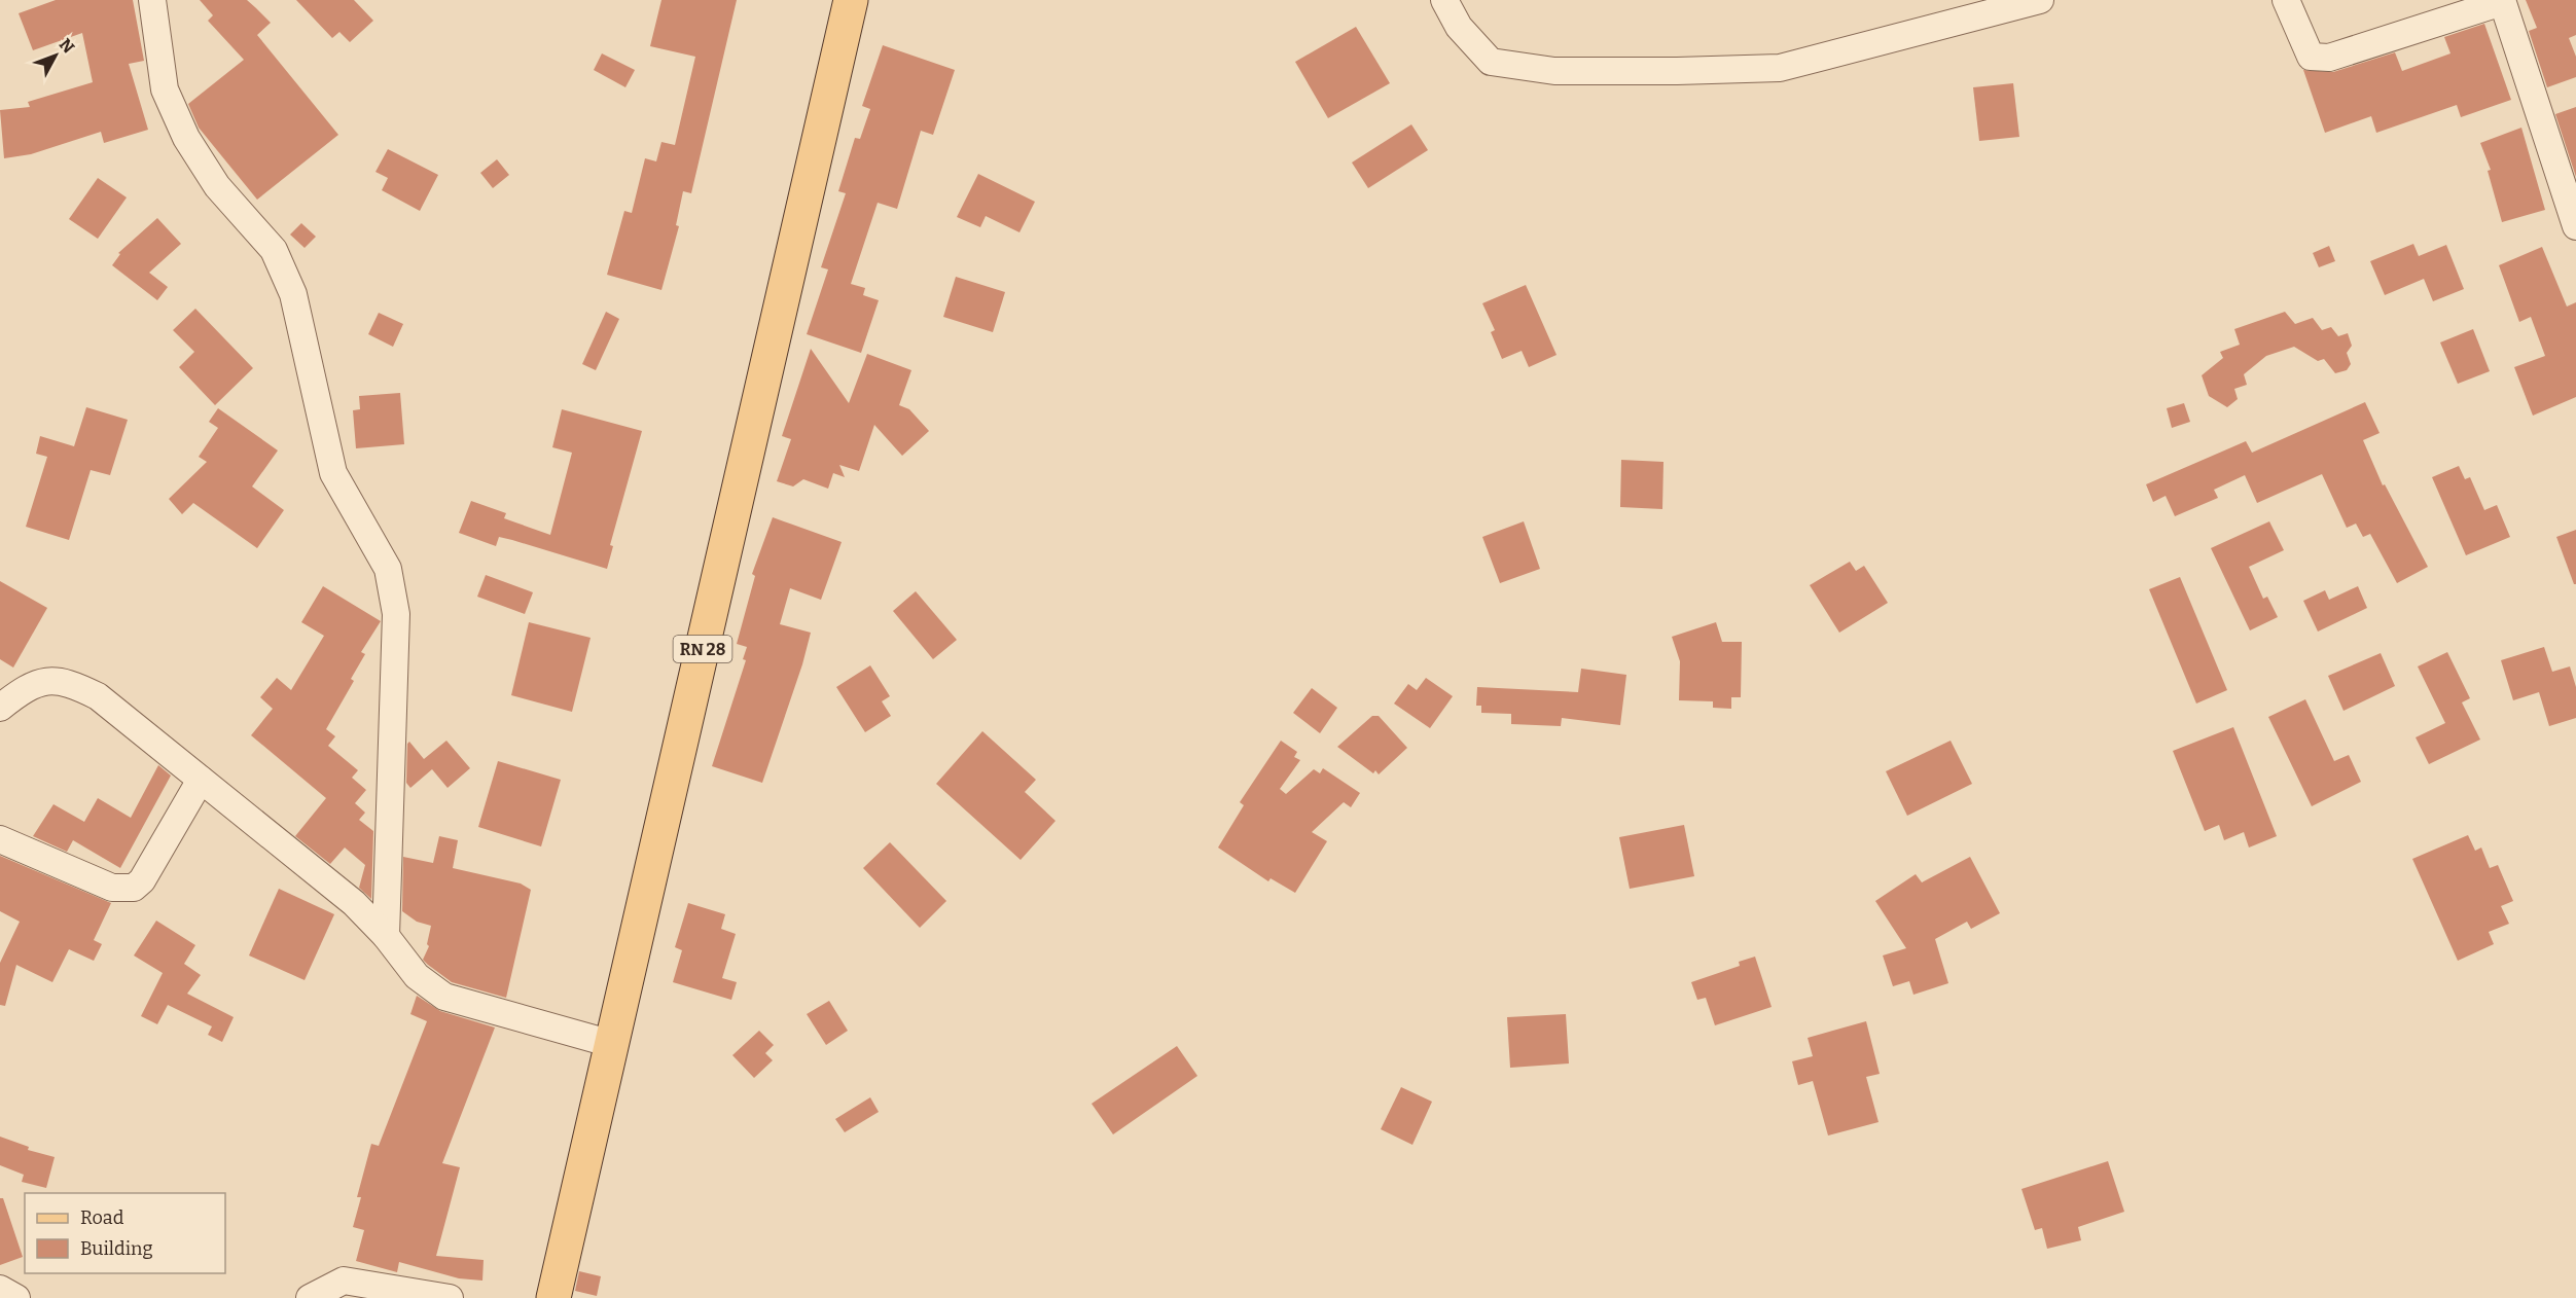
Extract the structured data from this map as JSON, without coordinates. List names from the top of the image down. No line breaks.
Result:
{"streets":{"main road":["RN 28"]},"legend":["Road","Building"],"north":"top right"}
